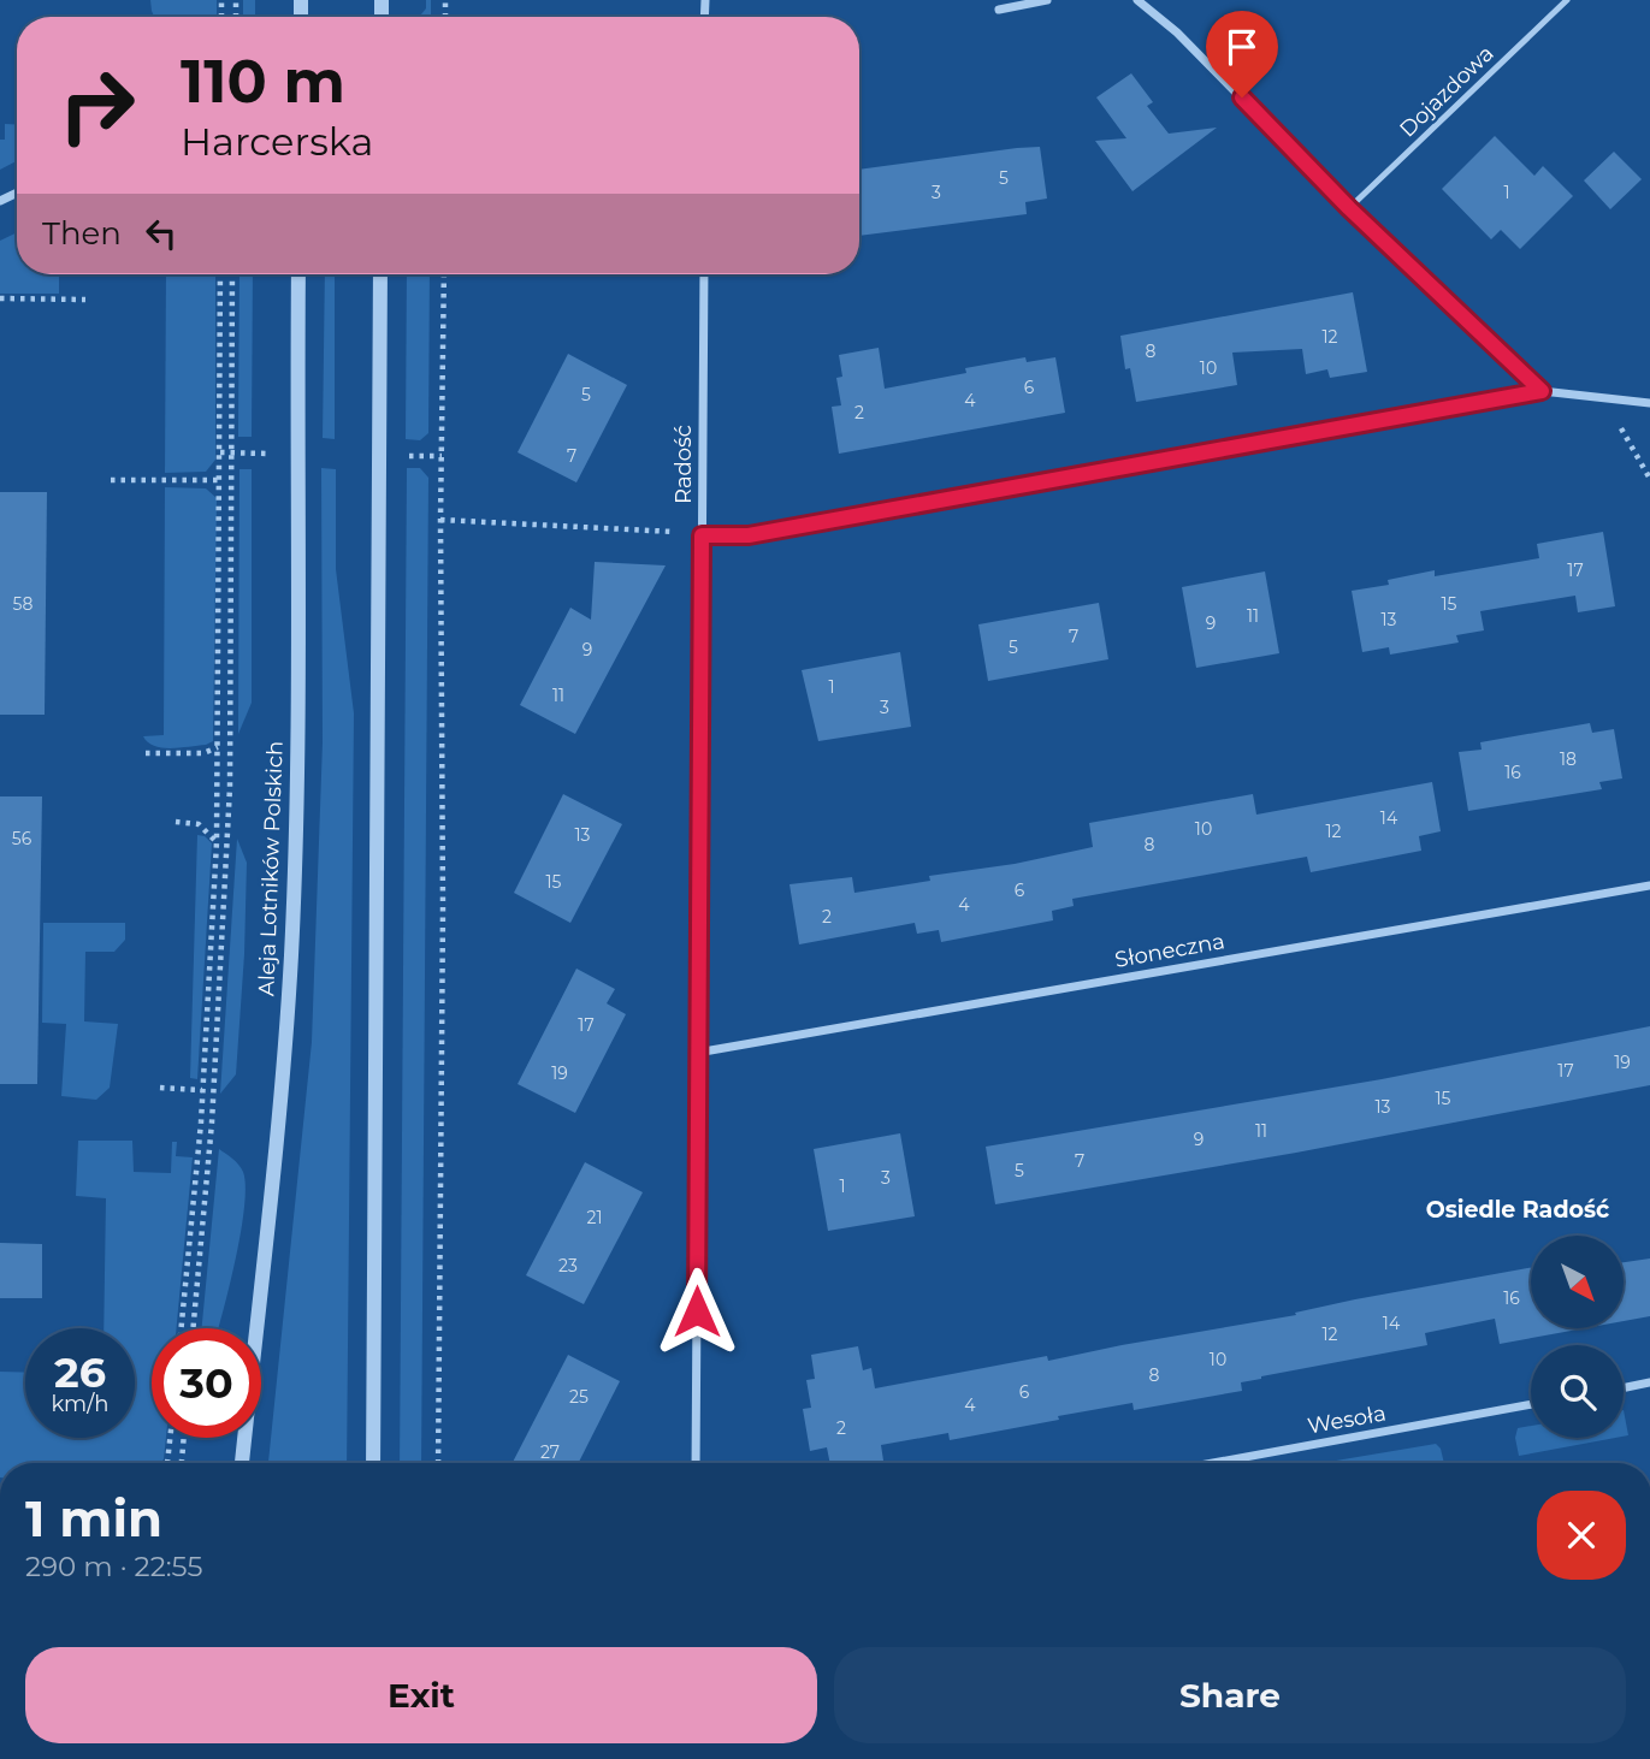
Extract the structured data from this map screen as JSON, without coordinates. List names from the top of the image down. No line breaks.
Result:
{"streets":{"street":["Radość","Aleja Lotników Polskich","Słoneczna","Wesoła"],"lane":["Dojazdowa"]},"crossings":[["Radość","Słoneczna"]],"districts":["Osiedle Radość"],"house_numbers":["5","3","1","12","8","10","6","5","4","2","7","17","58","15","11","13","9","7","5","9","1","11","3","18","16","14","10","12","13","56","8","15","6","4","2","17","19","17","19","15","13","11","9","7","5","3","1","21","23","16","14","12","10","8","6","25","4","2","27"],"north":"bottom right","page":{"turn":["110 m","Harcerska"],"then":"Then","speed":"26 km/h","limit":"30","heading":["1 min","290 m · 22:55"],"buttons":["Exit","Share"]}}
